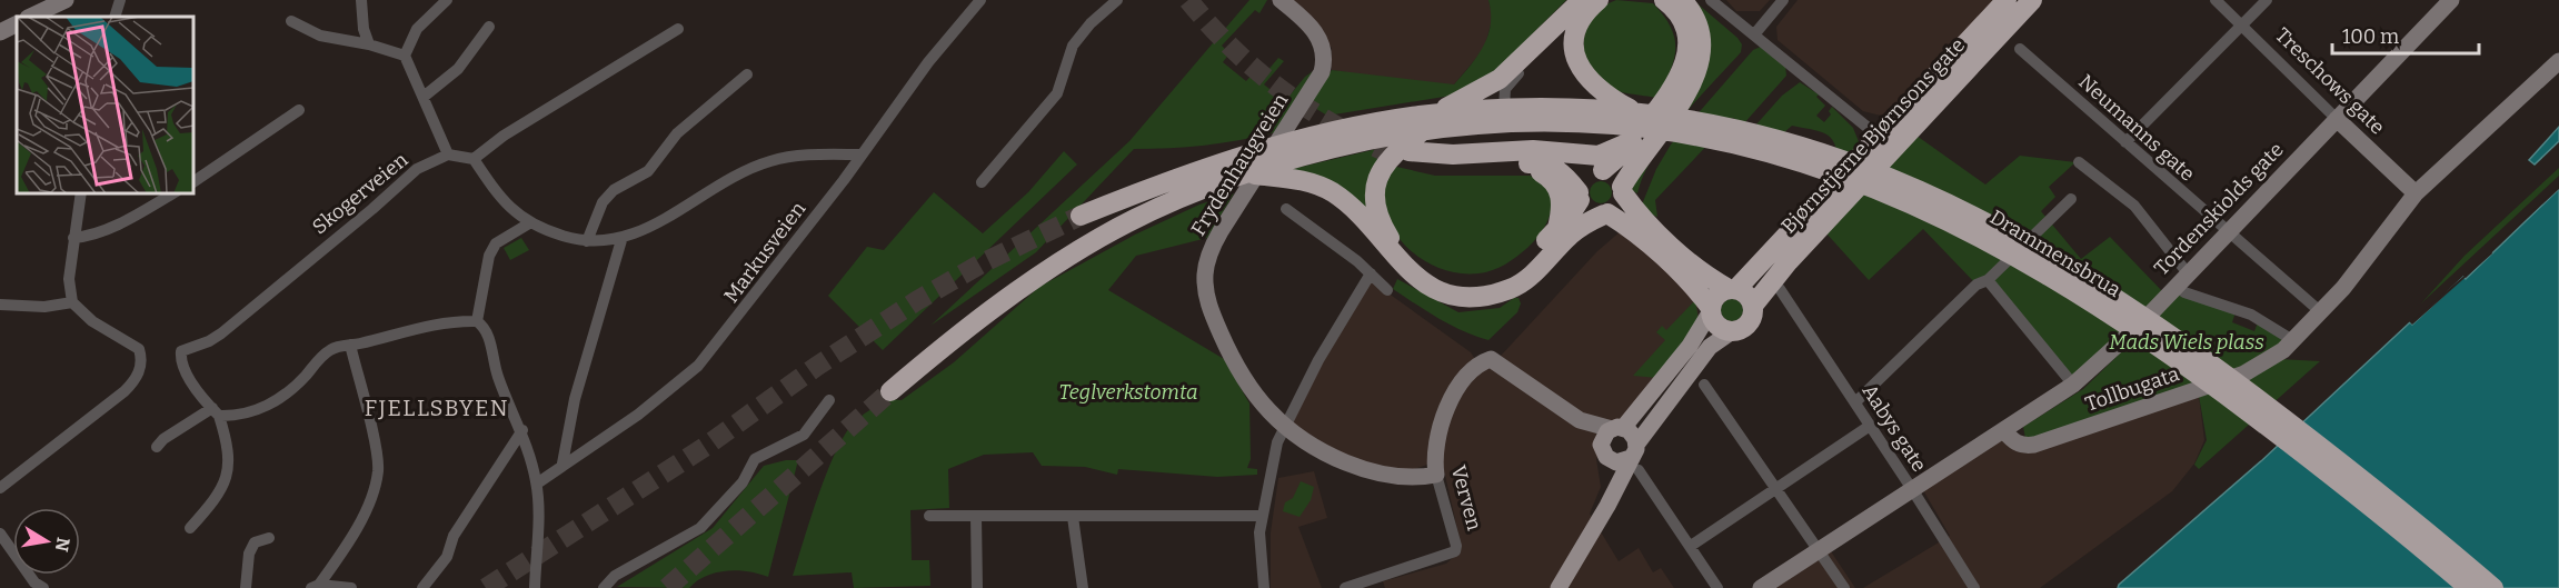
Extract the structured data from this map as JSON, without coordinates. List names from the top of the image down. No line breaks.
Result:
{"streets":{"highway":["Bjørnstjerne Bjørnsons gate","Drammensbrua"],"main road":["Treschows gate","Frydenhaugveien","Tordenskiolds gate","Tollbugata","Verven"],"street":["Neumanns gate","Skogerveien","Markusveien","Aabys gate"]},"crossings":[["Treschows gate","Tordenskiolds gate"],["Treschows gate","Tollbugata"],["Neumanns gate","Tordenskiolds gate"],["Neumanns gate","Tollbugata"],["Frydenhaugveien","Verven"],["Tordenskiolds gate","Tollbugata"]],"districts":["FJELLSBYEN"],"parks":["Mads Wiels plass","Teglverkstomta"],"scale_bar":"100 m","north":"right"}
